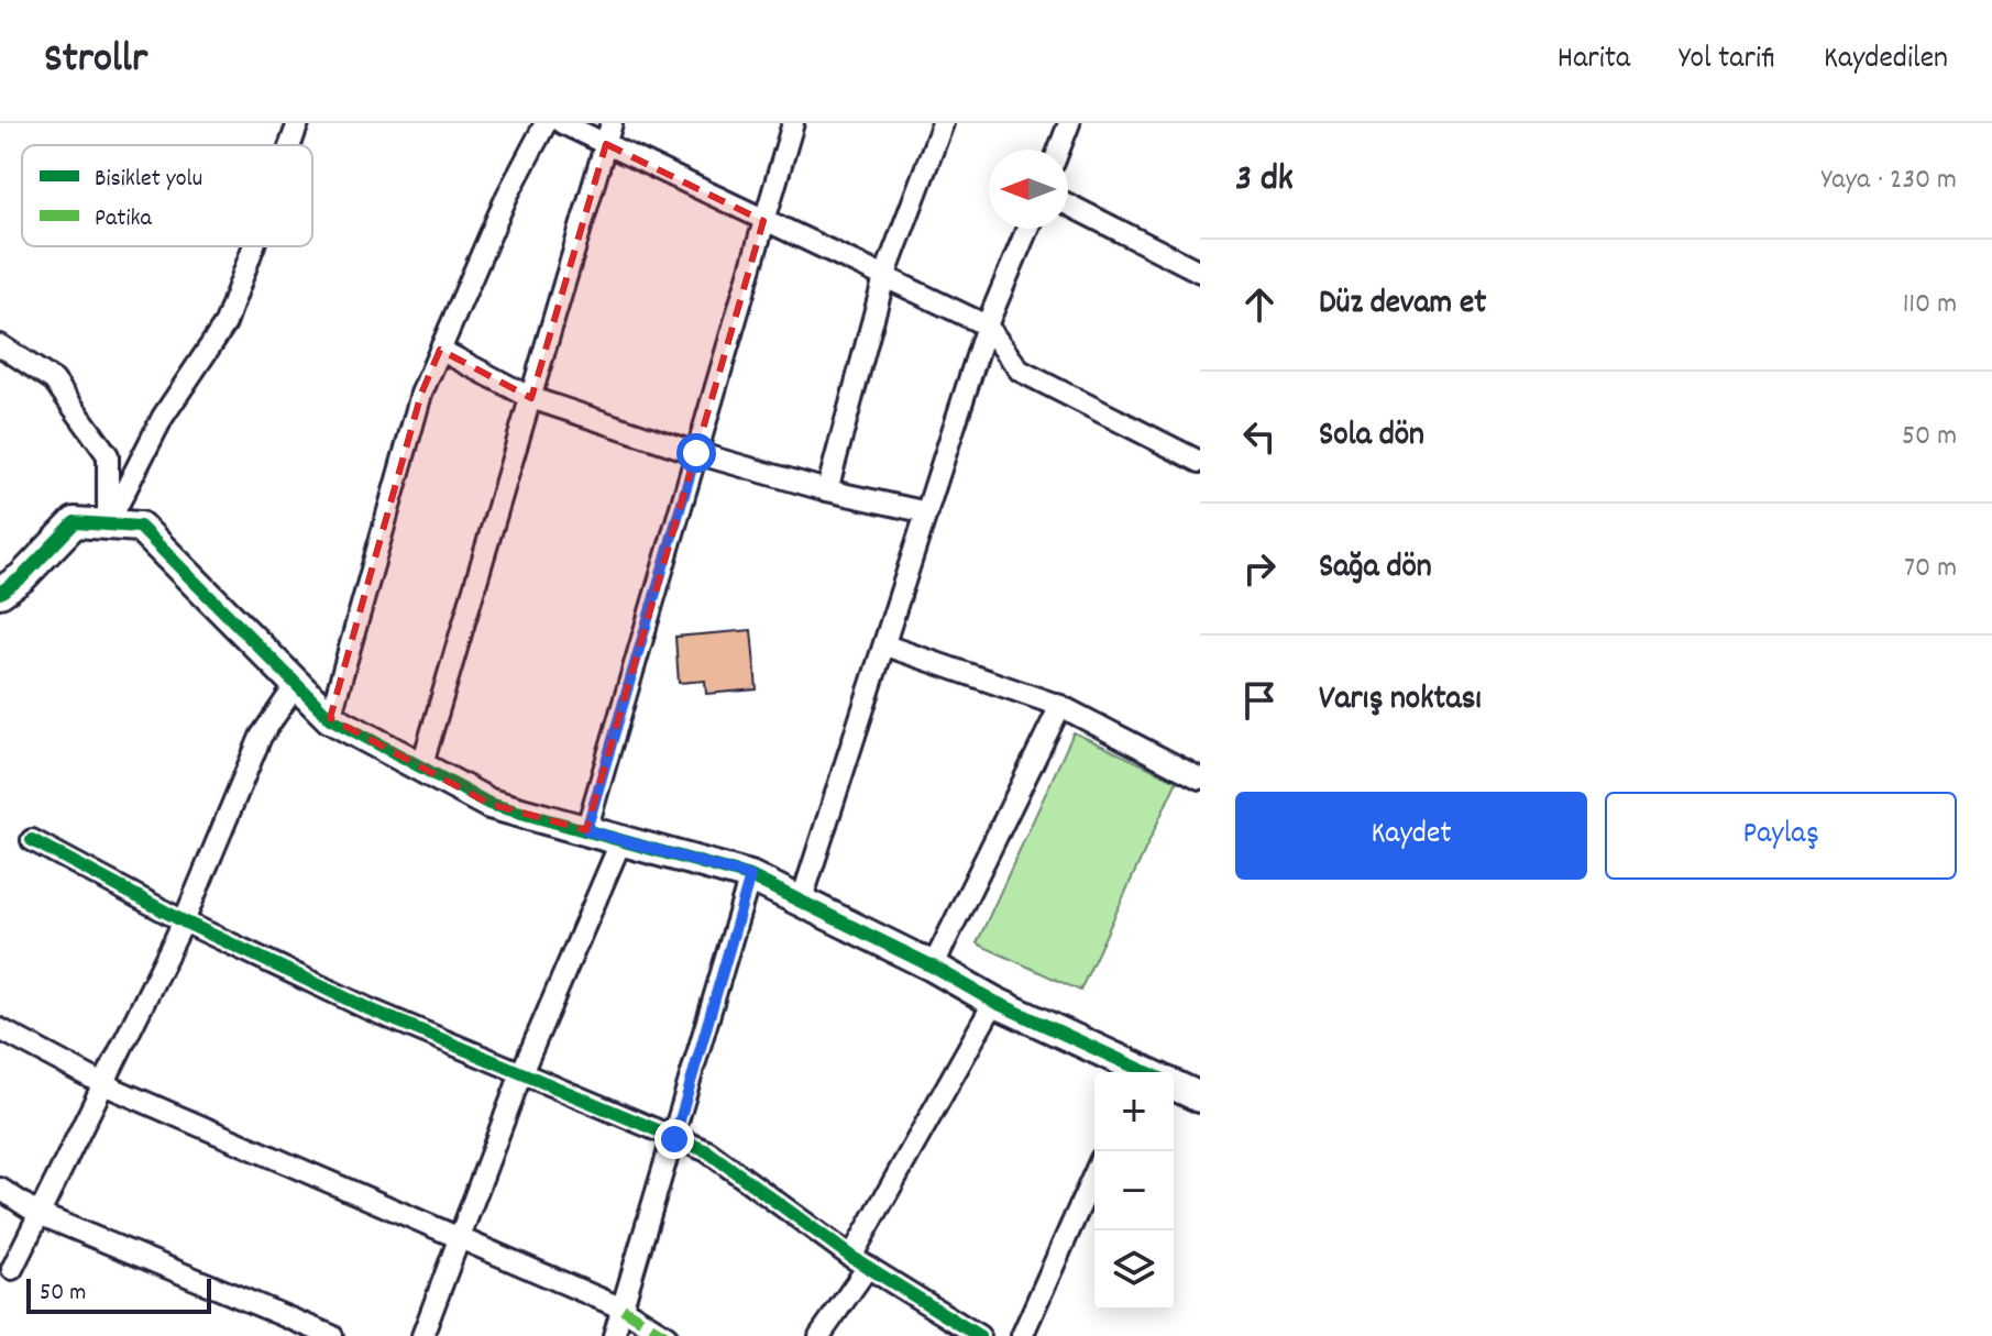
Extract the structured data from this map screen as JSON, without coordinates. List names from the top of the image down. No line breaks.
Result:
{"legend":["Bisiklet yolu","Patika"],"scale_bar":"50 m","north":"left","page":{"header":"Strollr","nav":["Harita","Yol tarifi","Kaydedilen"],"heading":["3 dk","Yaya · 230 m"],"list":[["Düz devam et","110 m"],["Sola dön","50 m"],["Sağa dön","70 m"],"Varış noktası"],"buttons":["Kaydet","Paylaş"],"map_buttons":["+","−"],"scale":"50 m"}}
